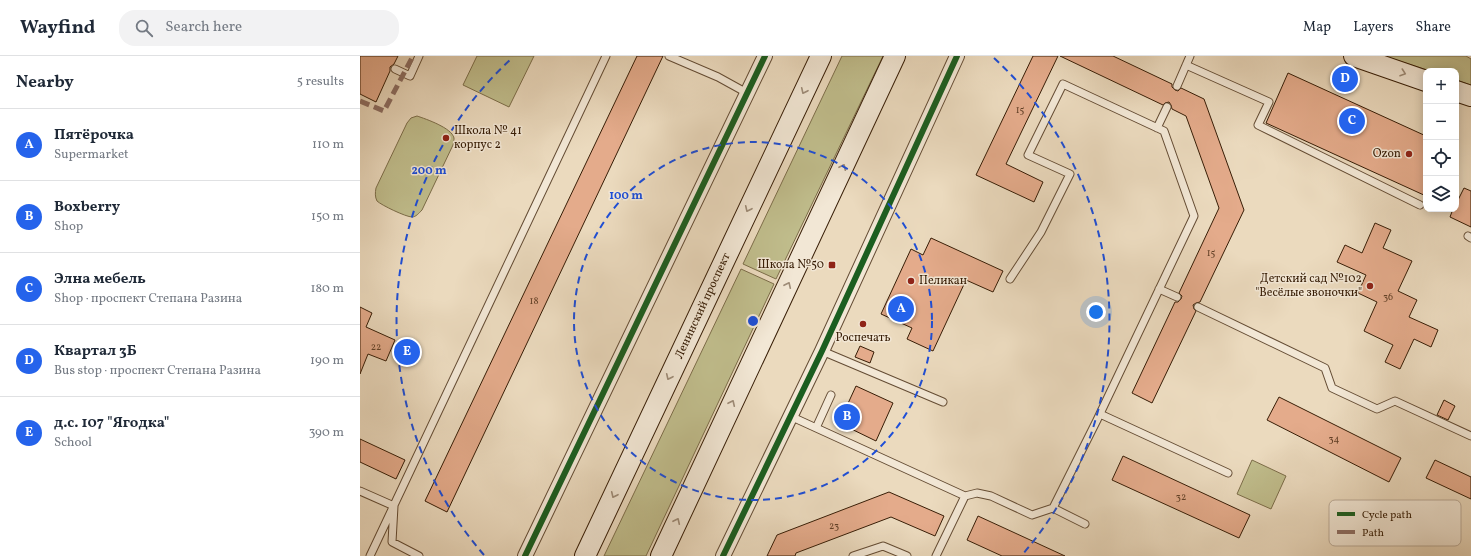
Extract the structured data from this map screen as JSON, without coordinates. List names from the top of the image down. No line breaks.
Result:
{"streets":{"main road":["Ленинский проспект"]},"places":{"other":["Школа № 41 корпус 2","Ozon","Пеликан","Детский сад №102 \"Весёлые звоночки\"","Роспечать"],"transit":["Школа №50"]},"house_numbers":["15","15","36","18","22","34","32","23"],"legend":["Cycle path","Path"],"page":{"header":"Wayfind","search":"Search here","nav":["Map","Layers","Share"],"heading":["Nearby","5 results"],"pins":["D","C","A","E","B"],"map_buttons":["+","−"],"list":[{"mark":"A","name":"Пятёрочка","note":"Supermarket","value":"110 m"},{"mark":"B","name":"Boxberry","note":"Shop","value":"150 m"},{"mark":"C","name":"Элна мебель","note":"Shop · проспект Степана Разина","value":"180 m"},{"mark":"D","name":"Квартал 3Б","note":"Bus stop · проспект Степана Разина","value":"190 m"},{"mark":"E","name":"д.с. 107 \"Ягодка\"","note":"School","value":"390 m"}]},"rings":["200 m","100 m"]}
